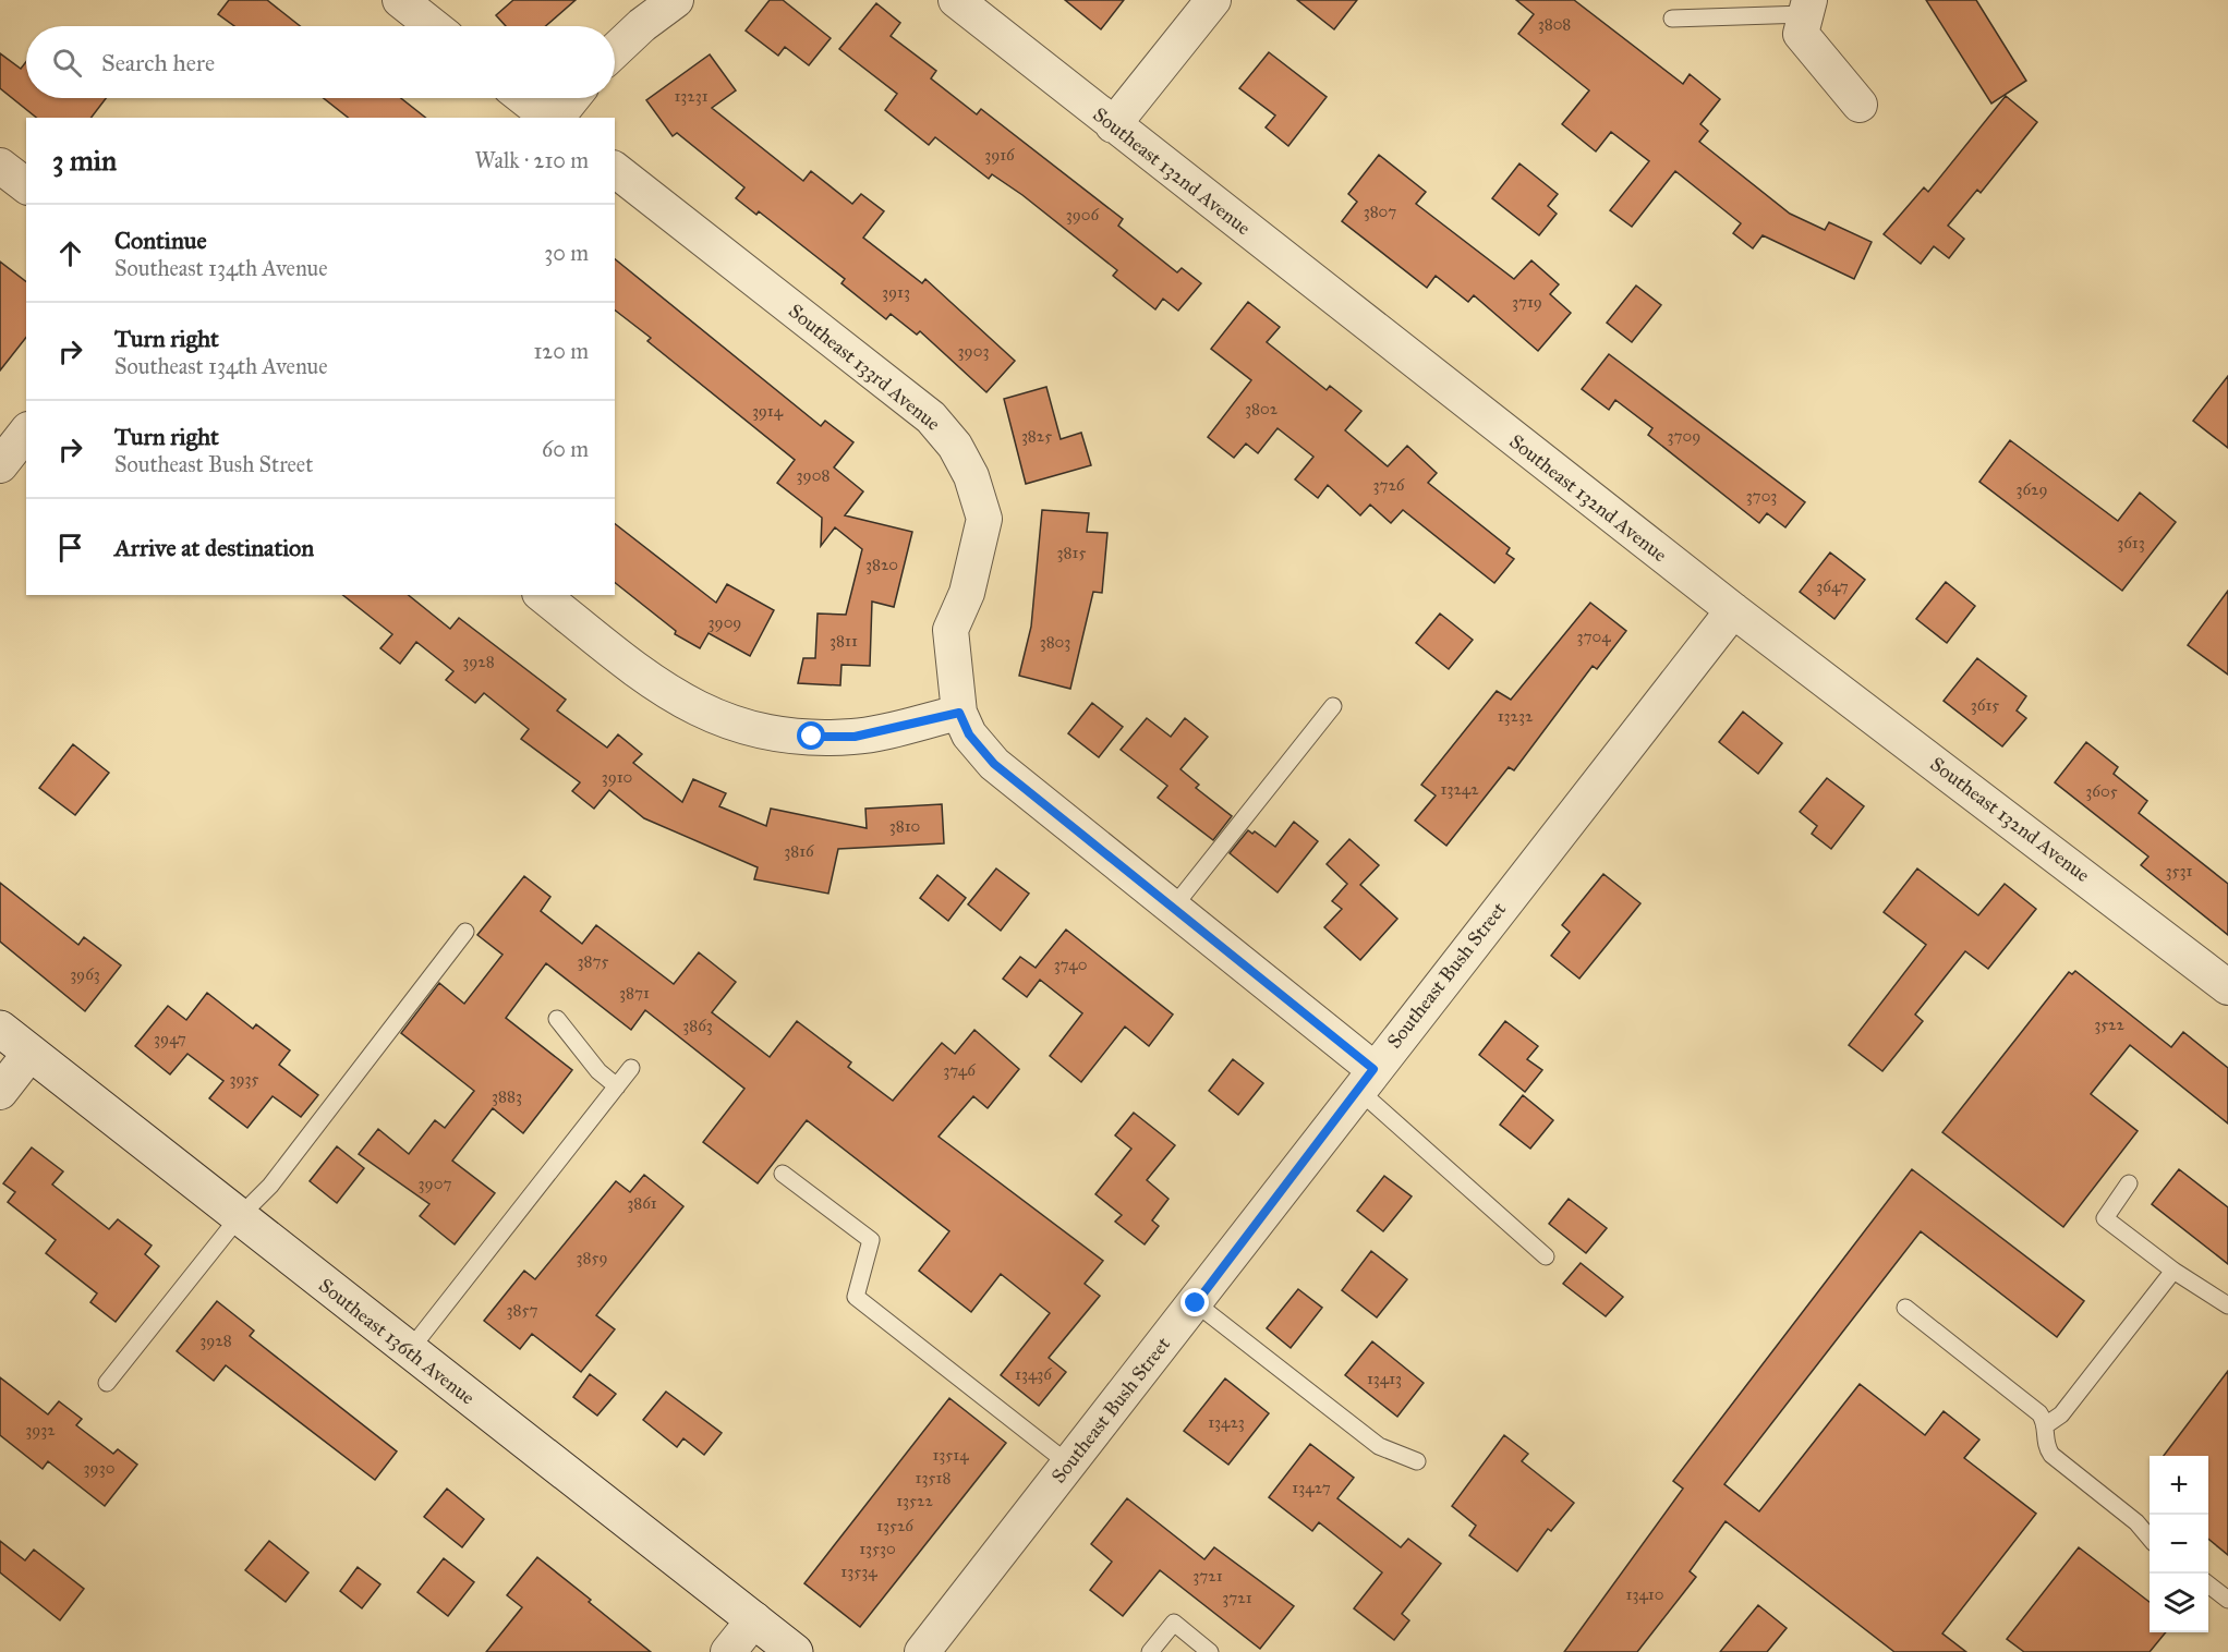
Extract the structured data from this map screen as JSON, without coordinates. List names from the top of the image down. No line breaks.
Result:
{"streets":{"street":["Southeast 132nd Avenue","Southeast 133rd Avenue","Southeast Bush Street","Southeast 136th Avenue"]},"crossings":[["Southeast 132nd Avenue","Southeast Bush Street"]],"house_numbers":["3808","13231","3916","3807","3906","3913","3719","3903","3802","3914","3825","3709","3908","3726","3629","3703","3613","3815","3820","3647","3909","3704","3811","3803","3928","3615","13232","3910","13242","3605","3810","3816","3531","3875","3740","3963","3871","3522","3863","3947","3746","3935","3883","3907","3861","3859","3857","3928","13436","13413","13423","3932","13514","3930","13518","13427","13522","13526","13530","13534","3721","13410","3721"],"page":{"search":"Search here","heading":["3 min","Walk · 210 m"],"list":[["Continue","Southeast 134th Avenue","30 m"],["Turn right","Southeast 134th Avenue","120 m"],["Turn right","Southeast Bush Street","60 m"],"Arrive at destination"],"map_buttons":["+","−"]}}
